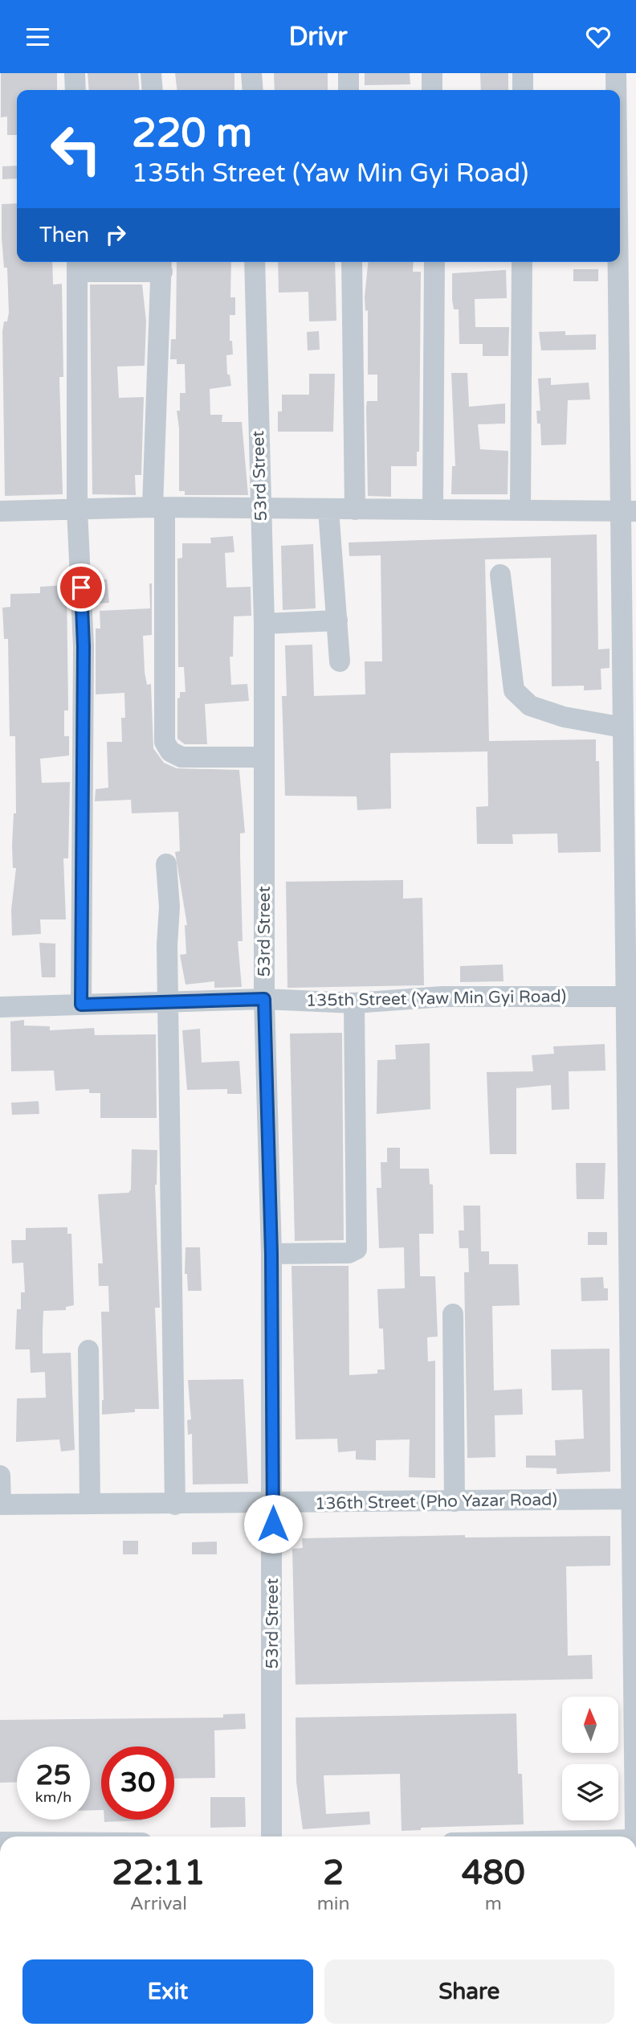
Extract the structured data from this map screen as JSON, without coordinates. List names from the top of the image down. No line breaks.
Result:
{"streets":{"street":["53rd Street","135th Street (Yaw Min Gyi Road)","136th Street (Pho Yazar Road)"]},"crossings":[["53rd Street","135th Street (Yaw Min Gyi Road)"],["53rd Street","136th Street (Pho Yazar Road)"]],"north":"top","page":{"header":"Drivr","turn":["220 m","135th Street (Yaw Min Gyi Road)"],"then":"Then","speed":"25 km/h","limit":"30","eta":["22:11","Arrival","2","min","480","m"],"buttons":["Exit","Share"]}}
